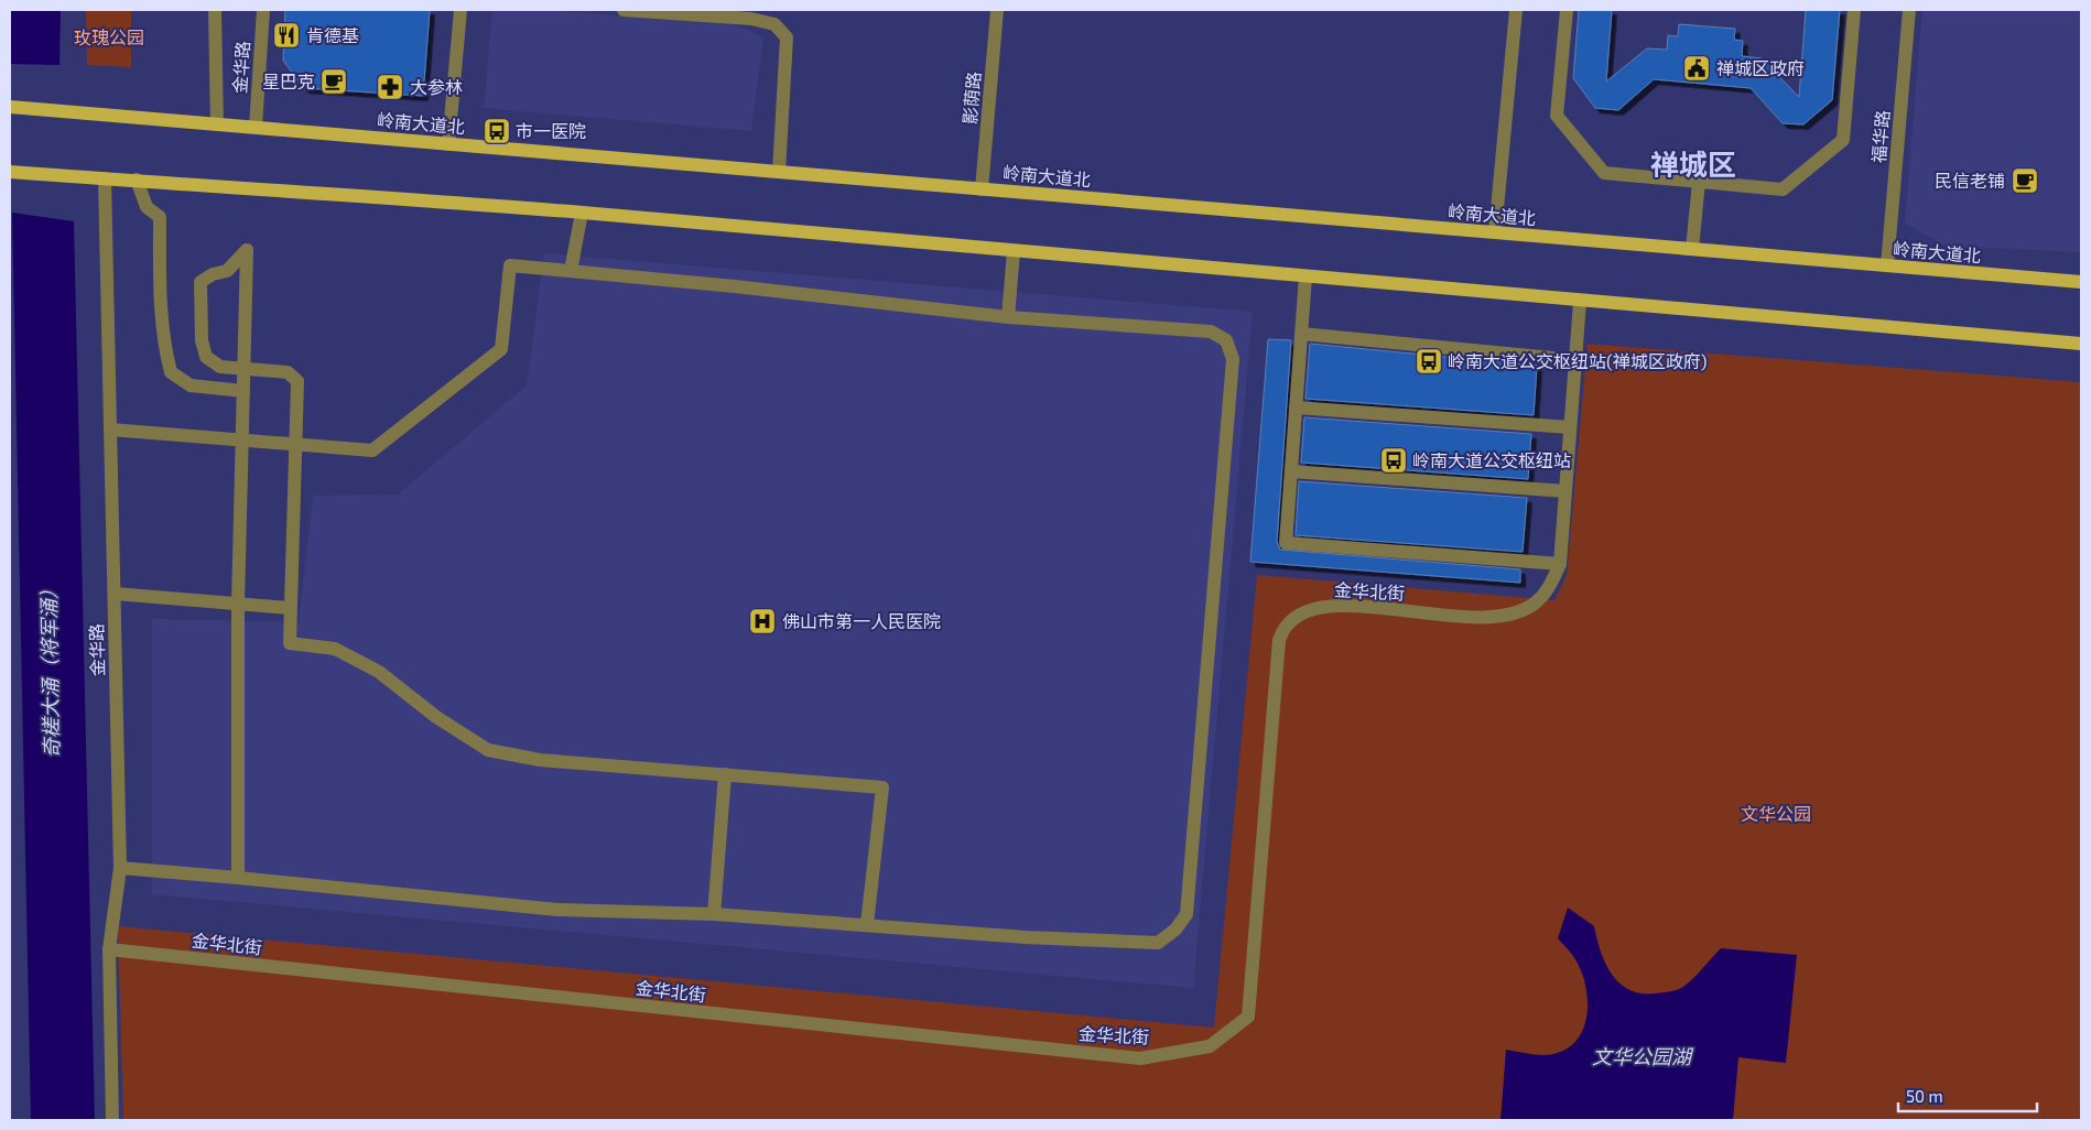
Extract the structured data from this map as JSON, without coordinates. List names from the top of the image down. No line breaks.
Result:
{"streets":{"main road":["岭南大道北"],"street":["金华路","影荫路","福华路","金华北街"]},"crossings":[["金华路","岭南大道北"],["金华路","金华北街"],["影荫路","岭南大道北"],["岭南大道北","福华路"]],"districts":["禅城区"],"water":["奇槎大涌（将军涌）","文华公园湖"],"parks":["玫瑰公园","文华公园"],"places":{"restaurant":["肯德基"],"public building":["禅城区政府"],"cafe":["星巴克","民信老铺"],"pharmacy":["大参林"],"bus stop":["市一医院","岭南大道公交枢纽站(禅城区政府)","岭南大道公交枢纽站"],"hospital":["佛山市第一人民医院"]},"scale_bar":"50 m"}
